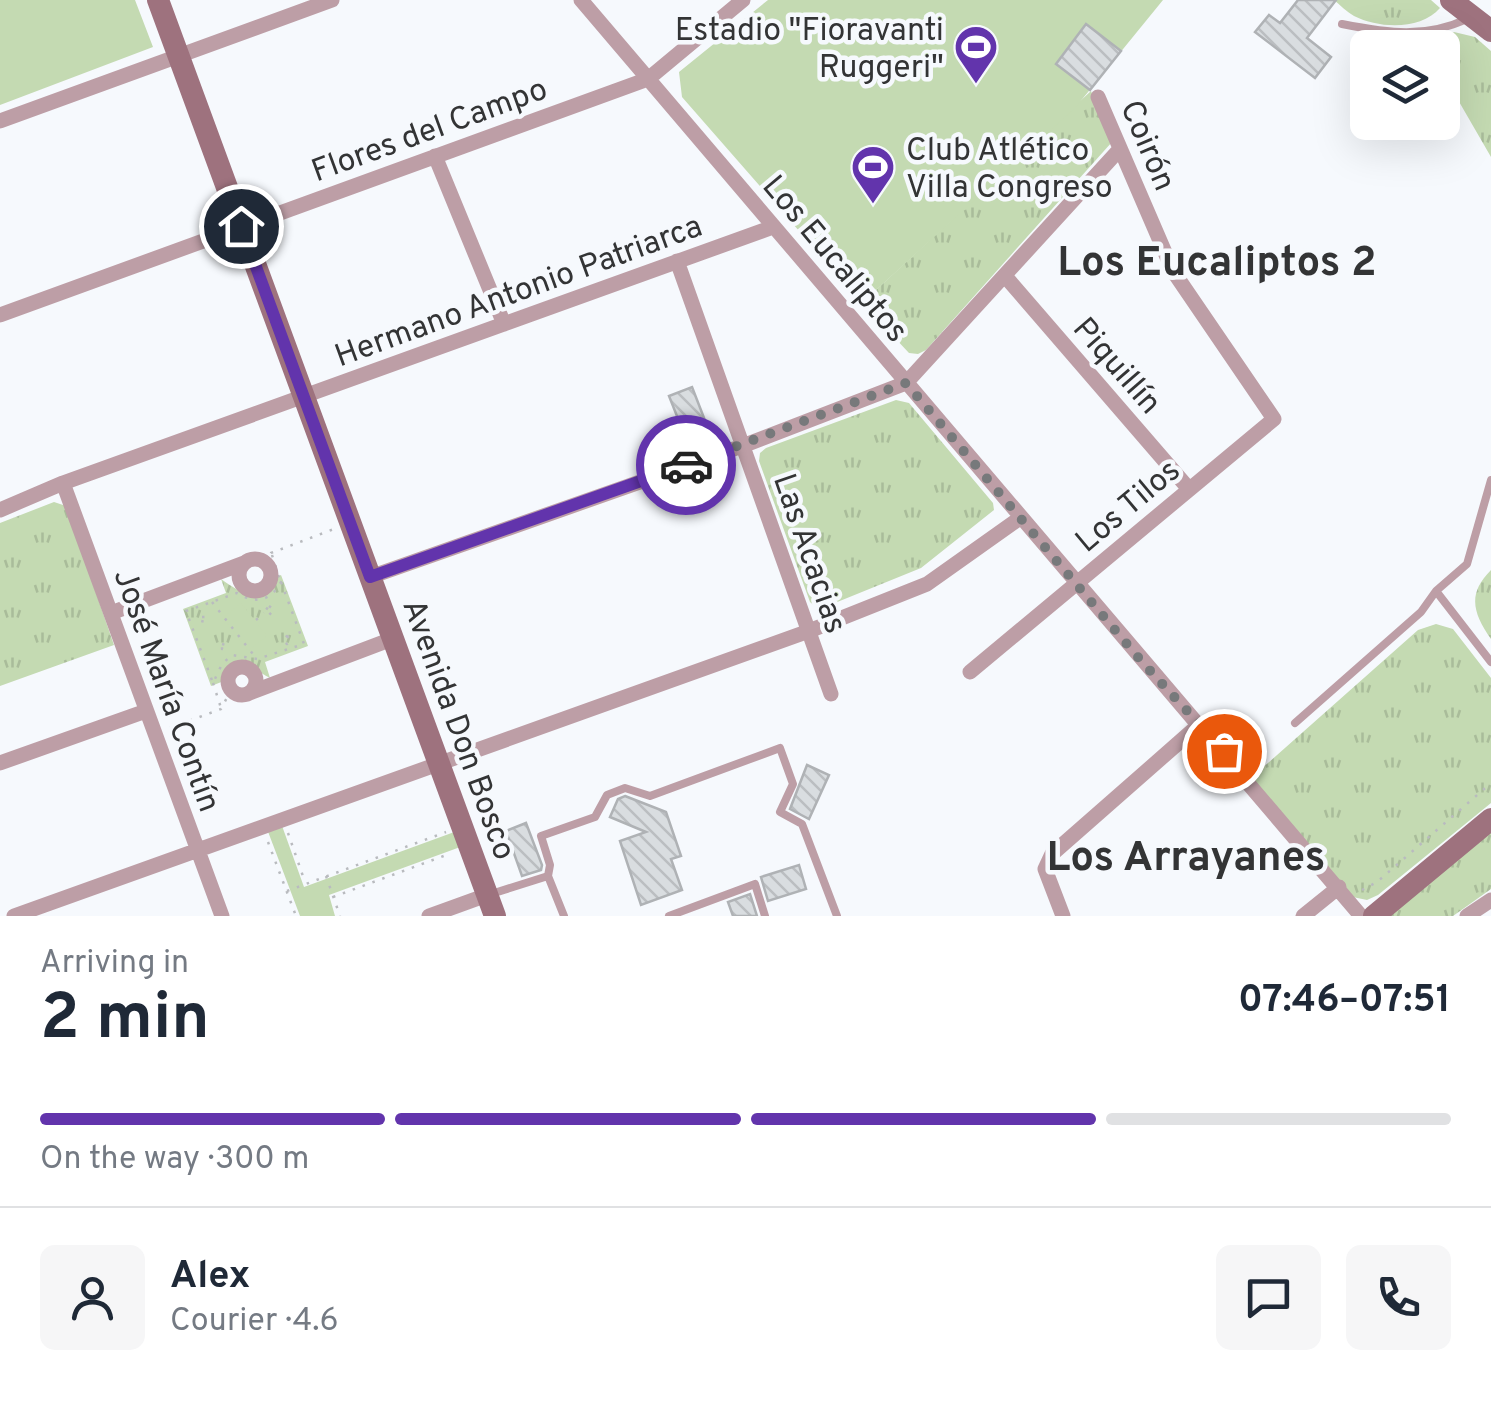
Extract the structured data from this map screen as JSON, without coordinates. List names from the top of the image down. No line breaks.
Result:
{"streets":{"main road":["Avenida Don Bosco"],"street":["Flores del Campo","Coirón","Los Eucaliptos","Hermano Antonio Patriarca","Piquillín","Los Tilos","Las Acacias","José María Contín"]},"crossings":[["Flores del Campo","Los Eucaliptos"],["Flores del Campo","Avenida Don Bosco"],["Coirón","Los Tilos"],["Los Eucaliptos","Hermano Antonio Patriarca"],["Los Eucaliptos","Los Tilos"],["Hermano Antonio Patriarca","Las Acacias"],["Hermano Antonio Patriarca","José María Contín"],["Hermano Antonio Patriarca","Avenida Don Bosco"],["Piquillín","Los Tilos"]],"districts":["Los Eucaliptos 2","Los Arrayanes"],"places":{"sports":["Estadio \"Fioravanti Ruggeri\"","Club Atlético Villa Congreso"]},"page":{"heading":["2 min","Arriving in","07:46–07:51"],"panel":["Alex","Courier · 4.6"],"bar":"On the way · 300 m"}}
